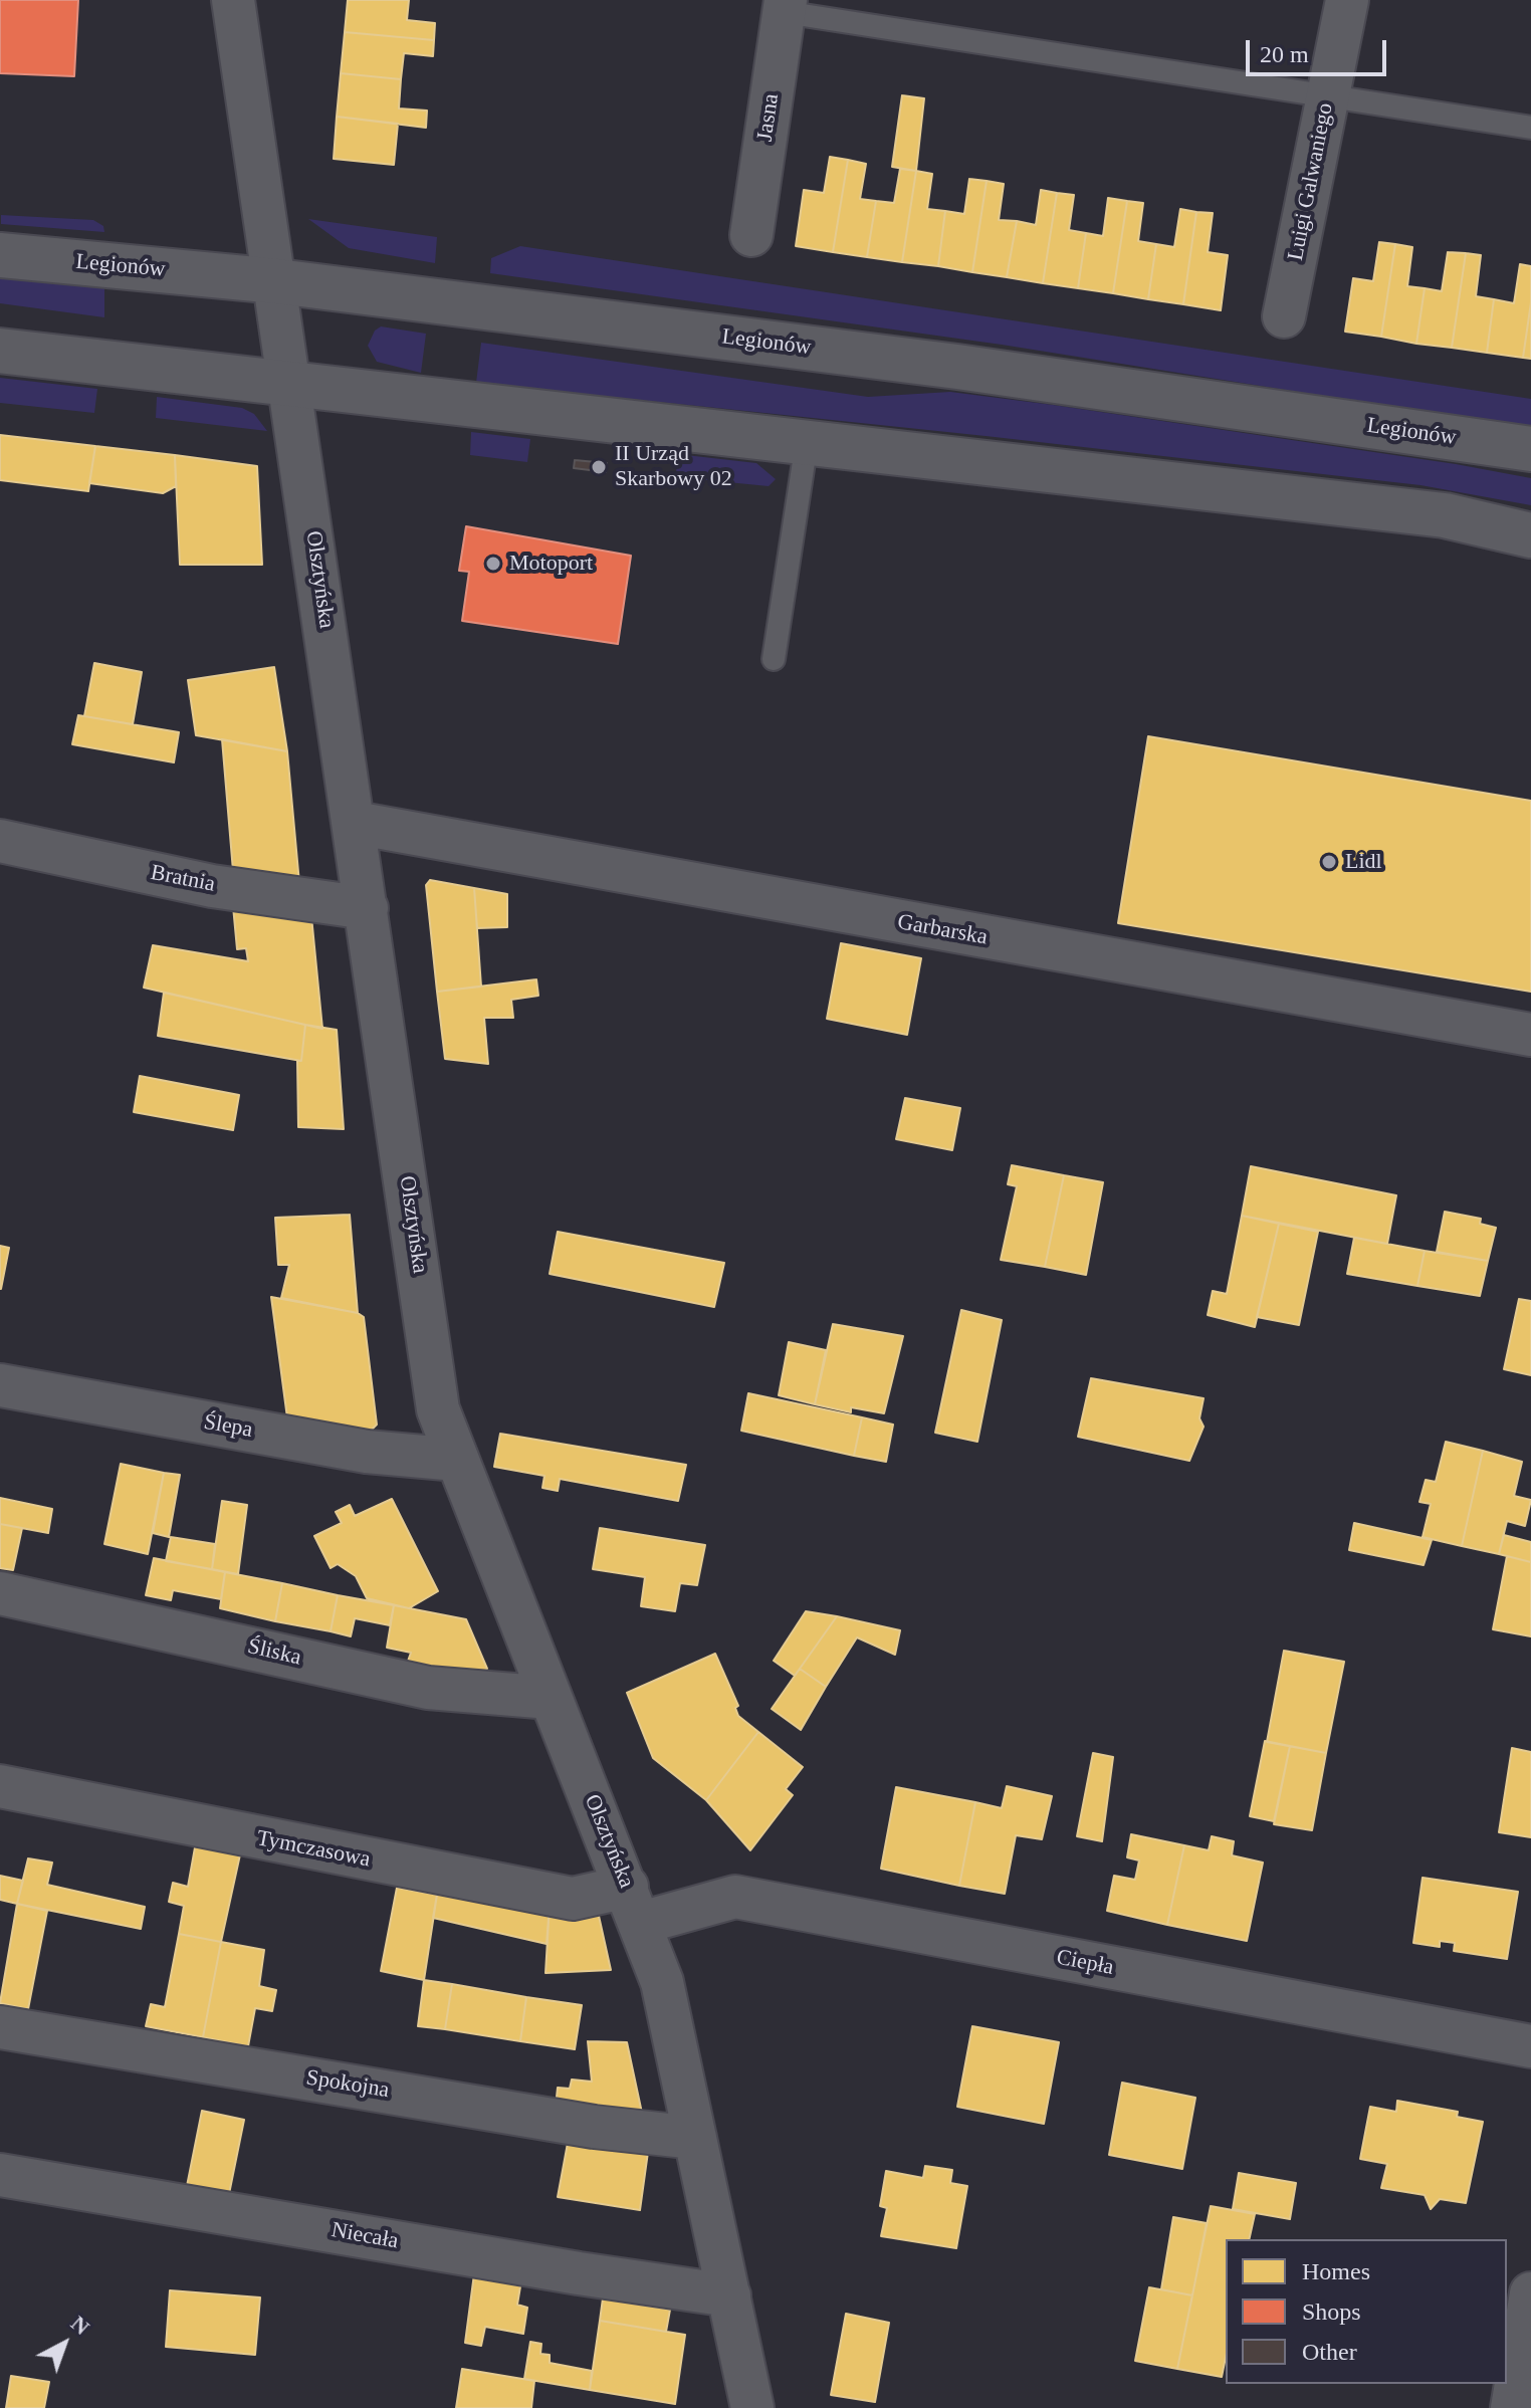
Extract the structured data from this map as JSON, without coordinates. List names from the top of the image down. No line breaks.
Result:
{"streets":{"street":["Jasna","Luigi Galwaniego","Legionów","Olsztyńska","Bratnia","Garbarska","Ślepa","Śliska","Tymczasowa","Ciepła","Spokojna","Niecała"]},"crossings":[["Legionów","Olsztyńska"],["Olsztyńska","Bratnia"],["Olsztyńska","Garbarska"],["Olsztyńska","Ślepa"],["Olsztyńska","Śliska"],["Olsztyńska","Tymczasowa"],["Olsztyńska","Ciepła"],["Olsztyńska","Spokojna"],["Olsztyńska","Niecała"],["Tymczasowa","Ciepła"]],"places":["II Urząd Skarbowy 02","Motoport","Lidl"],"legend":["Homes","Shops","Other"],"scale_bar":"20 m","north":"top right"}
